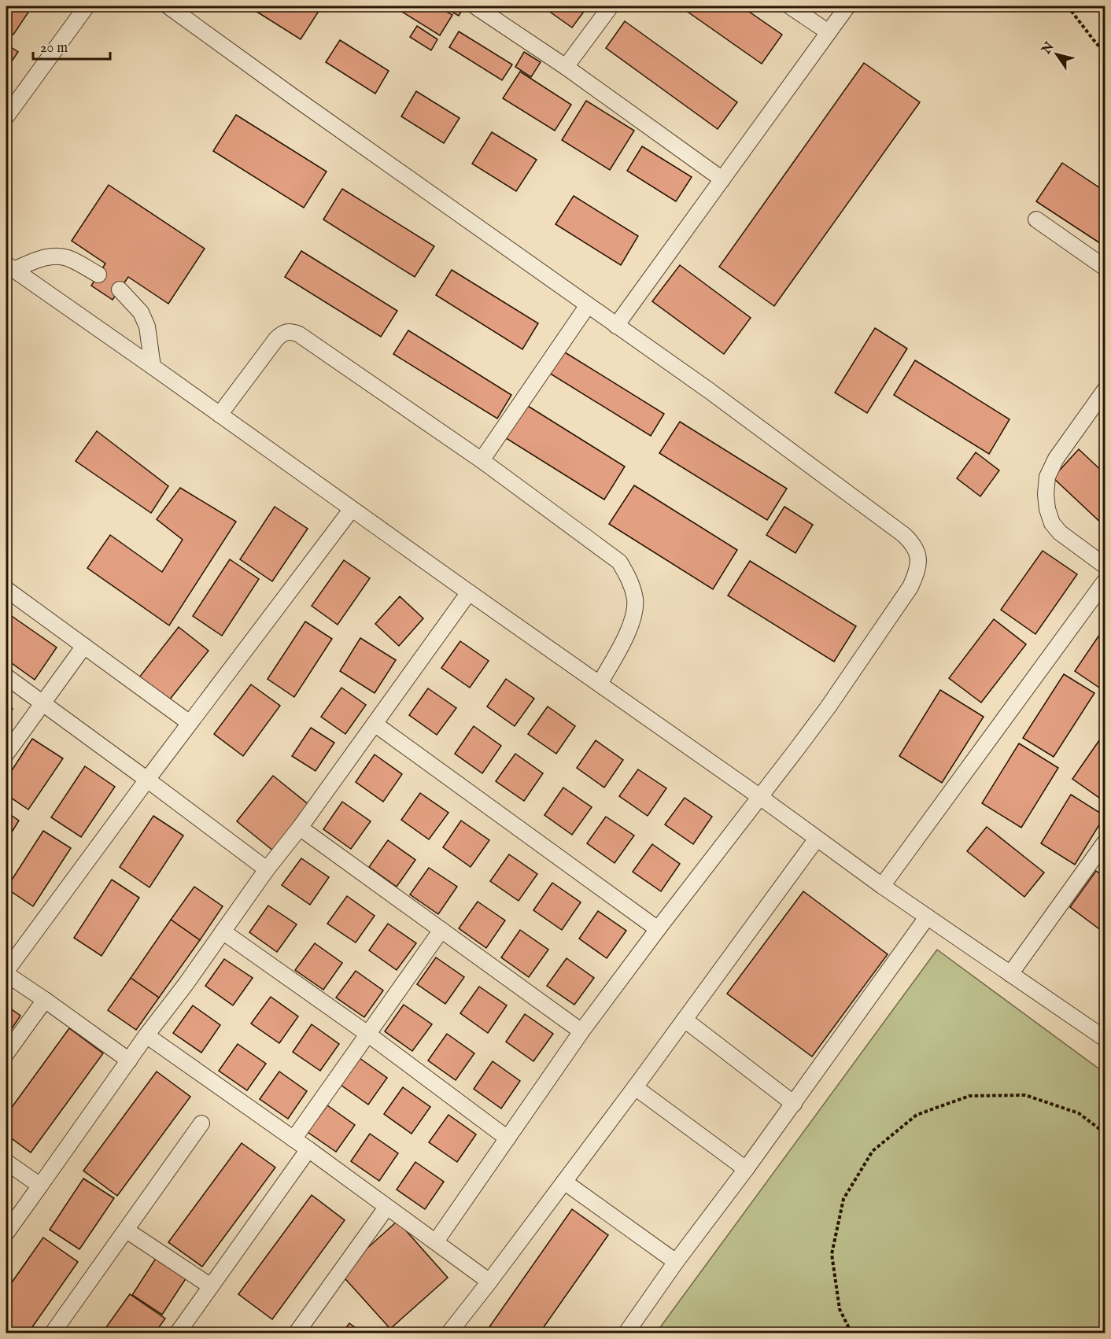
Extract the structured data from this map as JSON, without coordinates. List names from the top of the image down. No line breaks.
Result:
{"scale_bar":"20 m","north":"top left"}
